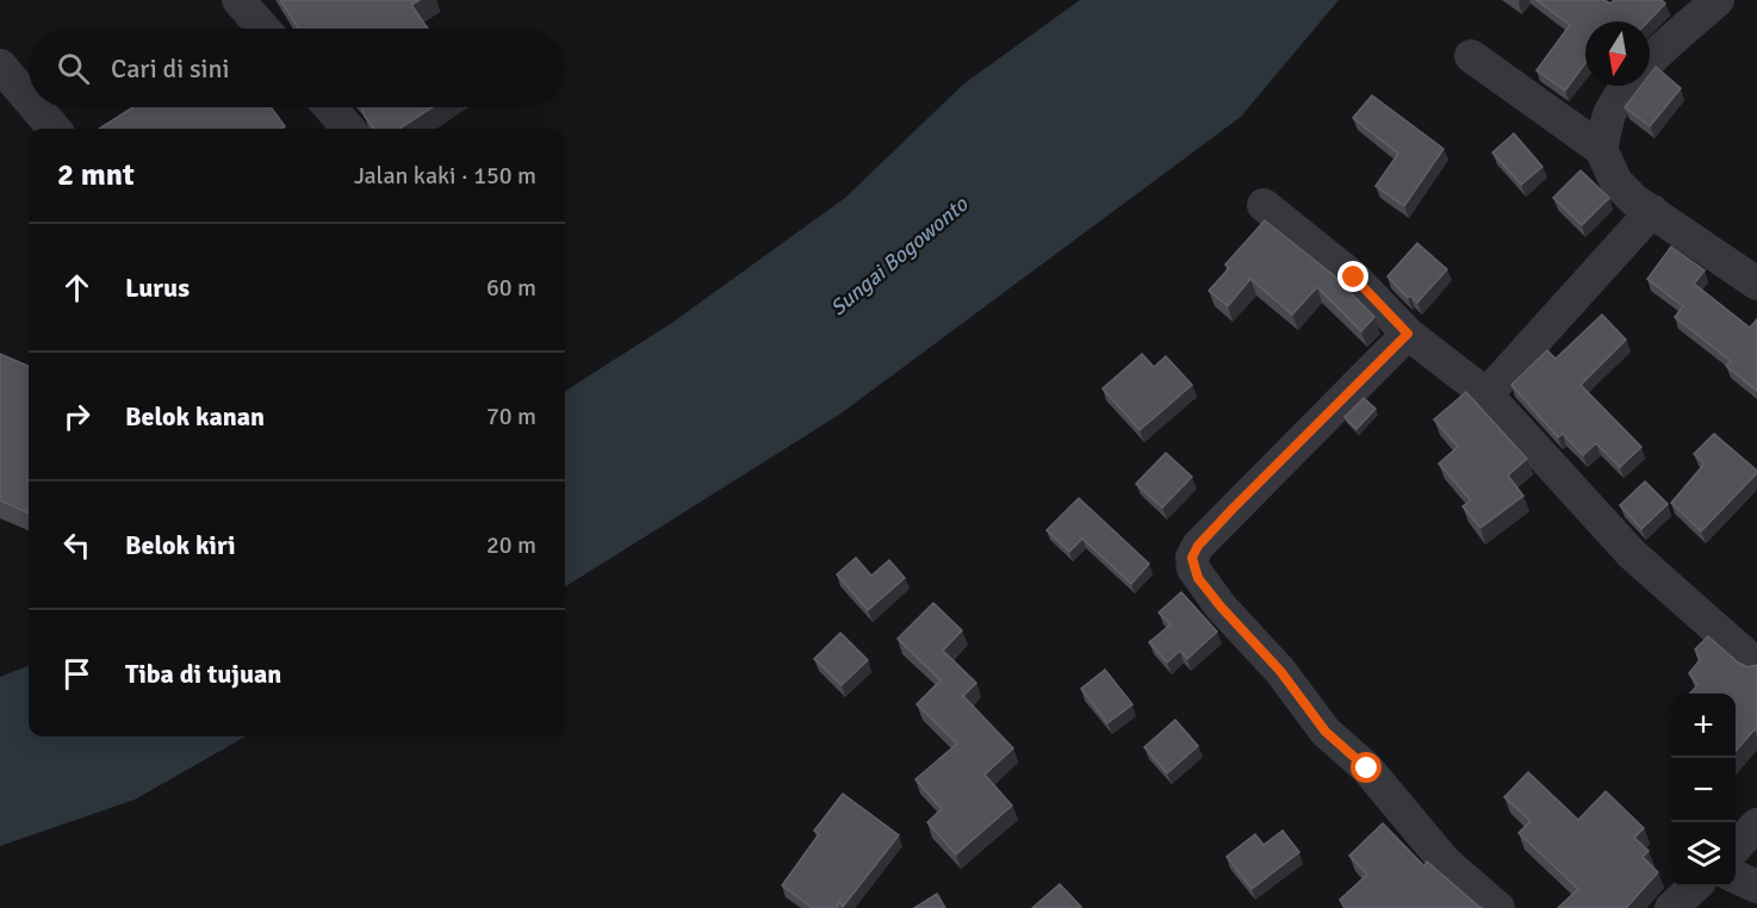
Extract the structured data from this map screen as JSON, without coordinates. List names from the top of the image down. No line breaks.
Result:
{"water":["Sungai Bogowonto"],"north":"bottom","page":{"search":"Cari di sini","heading":["2 mnt","Jalan kaki · 150 m"],"list":[["Lurus","60 m"],["Belok kanan","70 m"],["Belok kiri","20 m"],"Tiba di tujuan"],"map_buttons":["+","−"]}}
